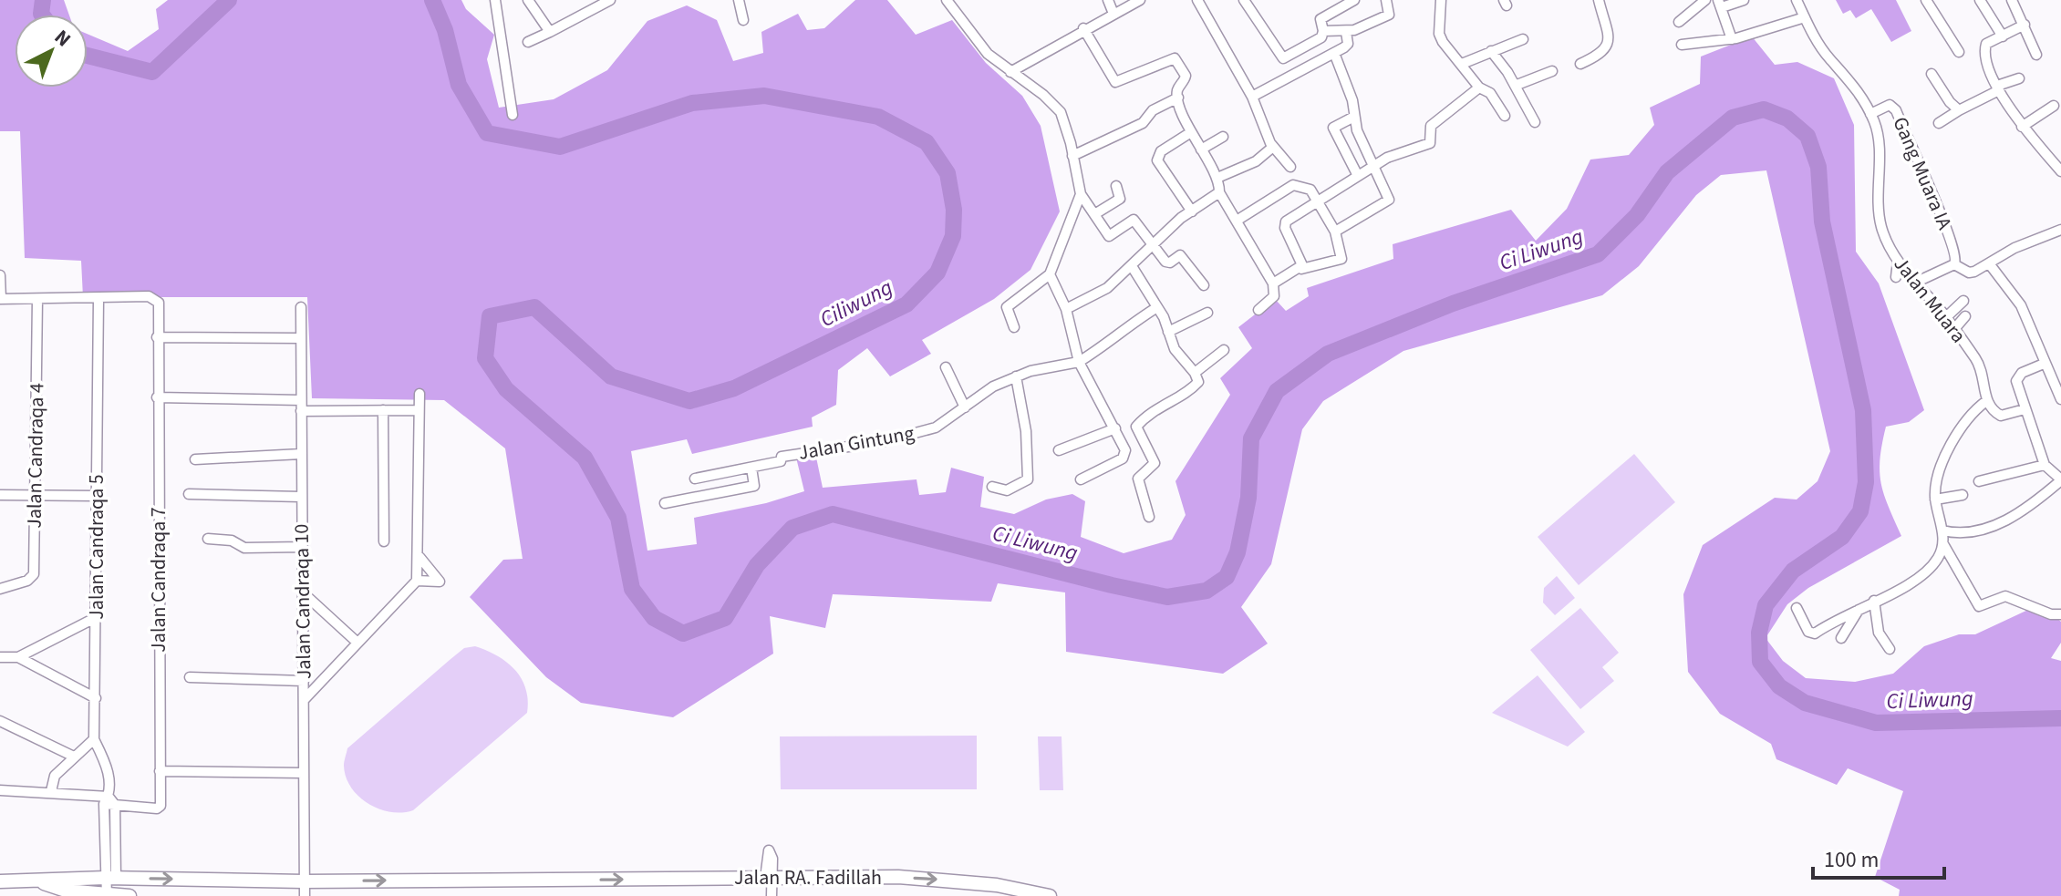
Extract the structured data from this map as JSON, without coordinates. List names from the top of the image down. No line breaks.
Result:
{"streets":{"main road":["Jalan RA. Fadillah"],"street":["Gang Muara IA","Jalan Muara","Jalan Gintung","Jalan Candraqa 4","Jalan Candraqa 5","Jalan Candraqa 7","Jalan Candraqa 10"]},"crossings":[["Gang Muara IA","Jalan Muara"],["Jalan Candraqa 5","Jalan Candraqa 7"],["Jalan Candraqa 5","Jalan RA. Fadillah"],["Jalan Candraqa 10","Jalan RA. Fadillah"]],"one_way":["Jalan RA. Fadillah"],"water":["Ci Liwung","Ciliwung"],"scale_bar":"100 m","north":"top right"}
